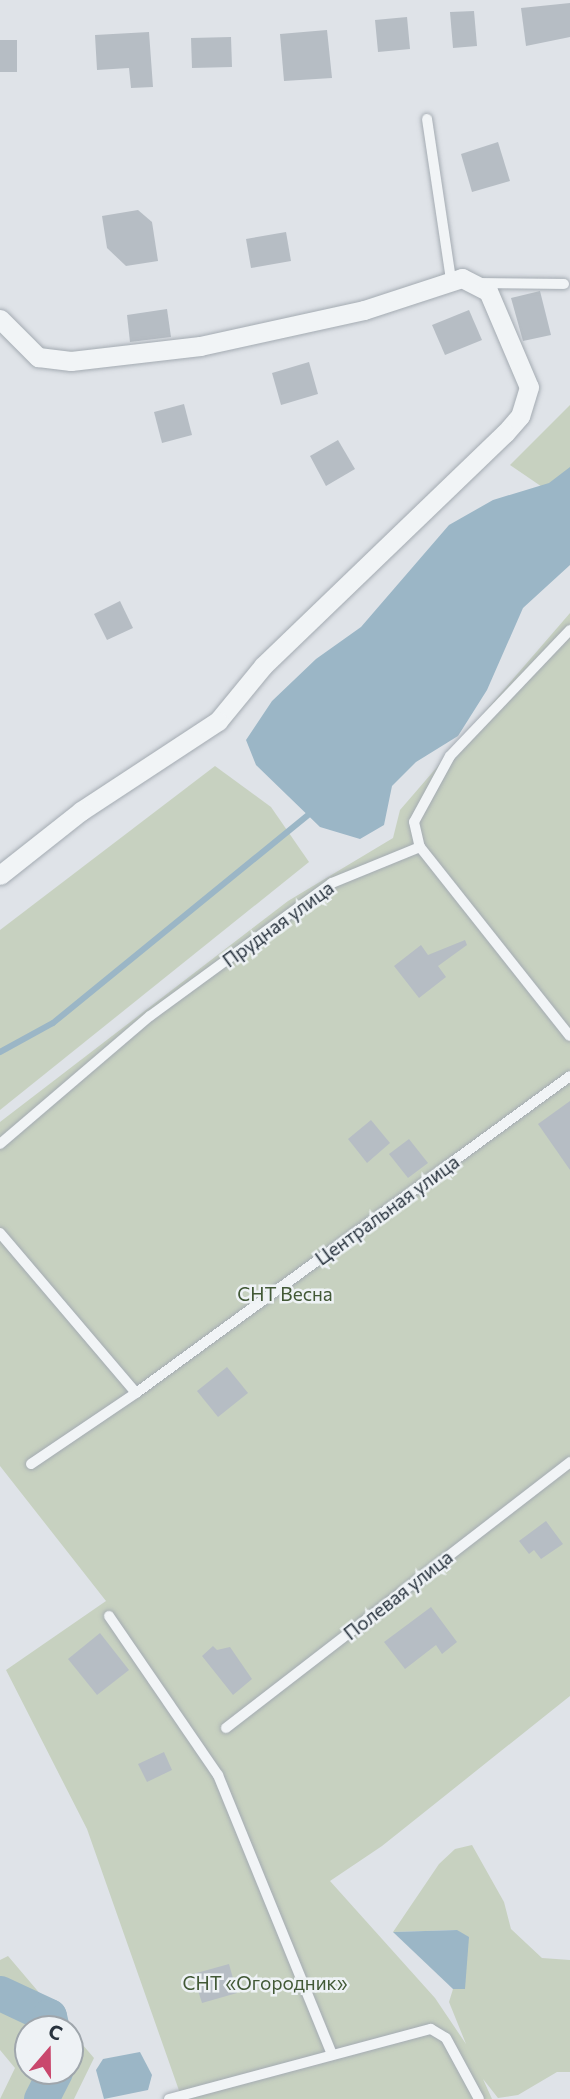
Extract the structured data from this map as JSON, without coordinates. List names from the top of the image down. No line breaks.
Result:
{"streets":{"lane":["Прудная улица","Центральная улица","Полевая улица"]},"parks":["СНТ Весна","СНТ «Огородник»"],"north":"top"}
